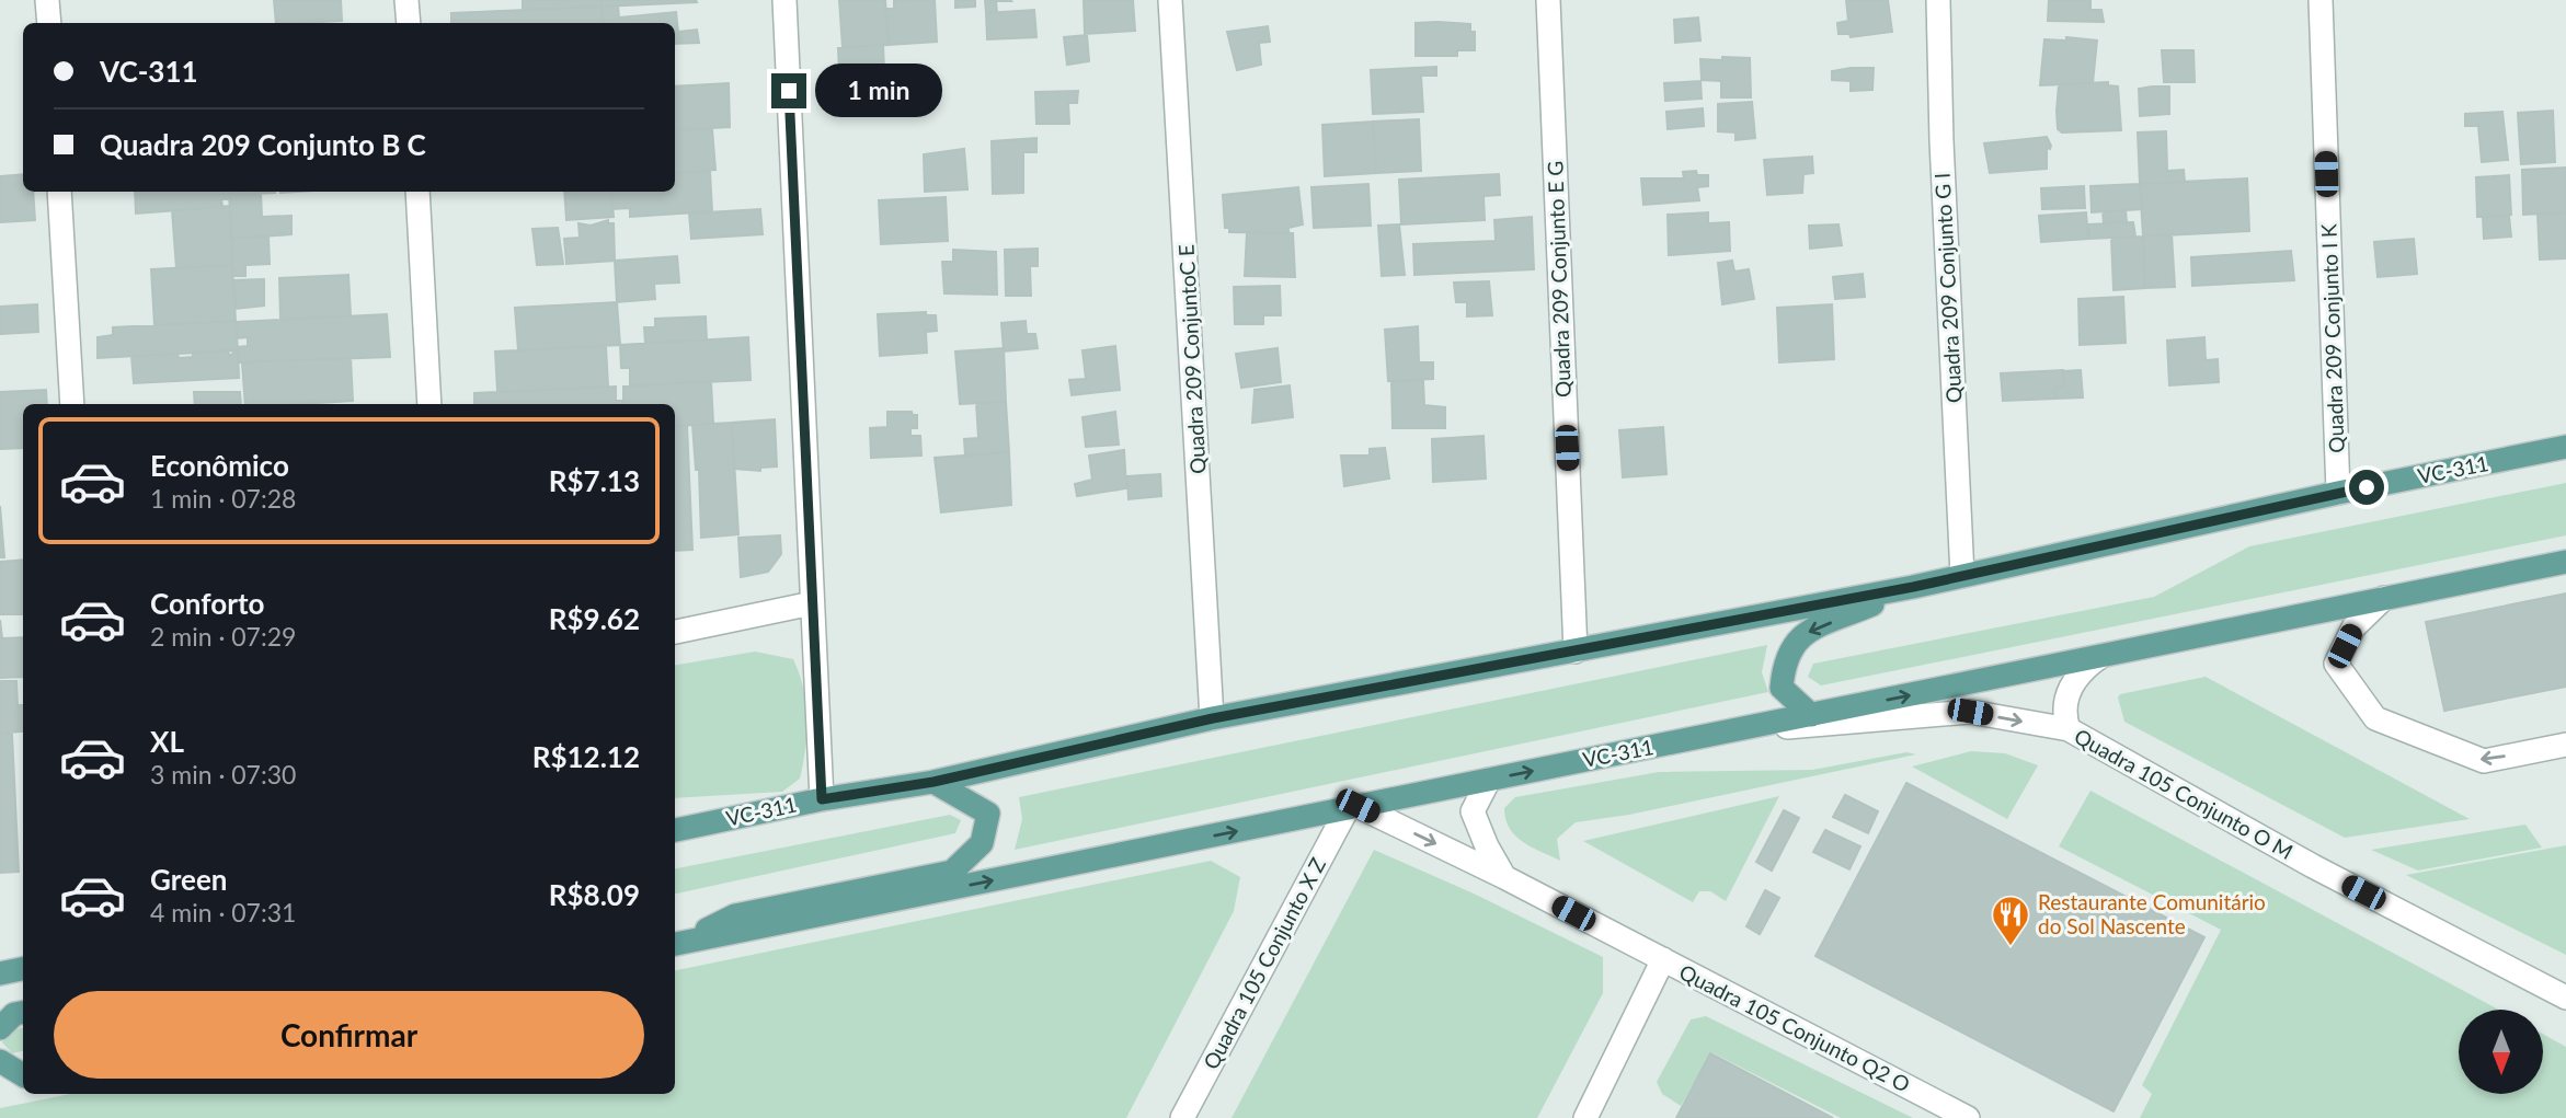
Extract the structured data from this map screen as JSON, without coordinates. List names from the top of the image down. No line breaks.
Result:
{"streets":{"main road":["VC-311"],"street":["Quadra 209 Conjunto E G","Quadra 209 Conjunto G I","Quadra 209 Conjunto I K","Quadra 209 ConjuntoC E","Quadra 105 Conjunto O M","Quadra 105 Conjunto X Z","Quadra 105 Conjunto Q2 O"]},"crossings":[["Quadra 209 Conjunto E G","VC-311"],["Quadra 209 Conjunto G I","VC-311"],["Quadra 209 Conjunto I K","VC-311"],["Quadra 209 ConjuntoC E","VC-311"],["VC-311","Quadra 105 Conjunto O M"],["VC-311","Quadra 105 Conjunto X Z"],["VC-311","Quadra 105 Conjunto Q2 O"],["Quadra 105 Conjunto X Z","Quadra 105 Conjunto Q2 O"]],"one_way":["Quadra 105 Conjunto O M"],"places":{"restaurant":["Restaurante Comunitário do Sol Nascente"]},"north":"bottom","page":{"banner":["VC-311","Quadra 209 Conjunto B C"],"bubble":"1 min","list":[{"name":"Econômico","note":"1 min · 07:28","value":"R$7.13"},{"name":"Conforto","note":"2 min · 07:29","value":"R$9.62"},{"name":"XL","note":"3 min · 07:30","value":"R$12.12"},{"name":"Green","note":"4 min · 07:31","value":"R$8.09"}],"buttons":"Confirmar"}}
